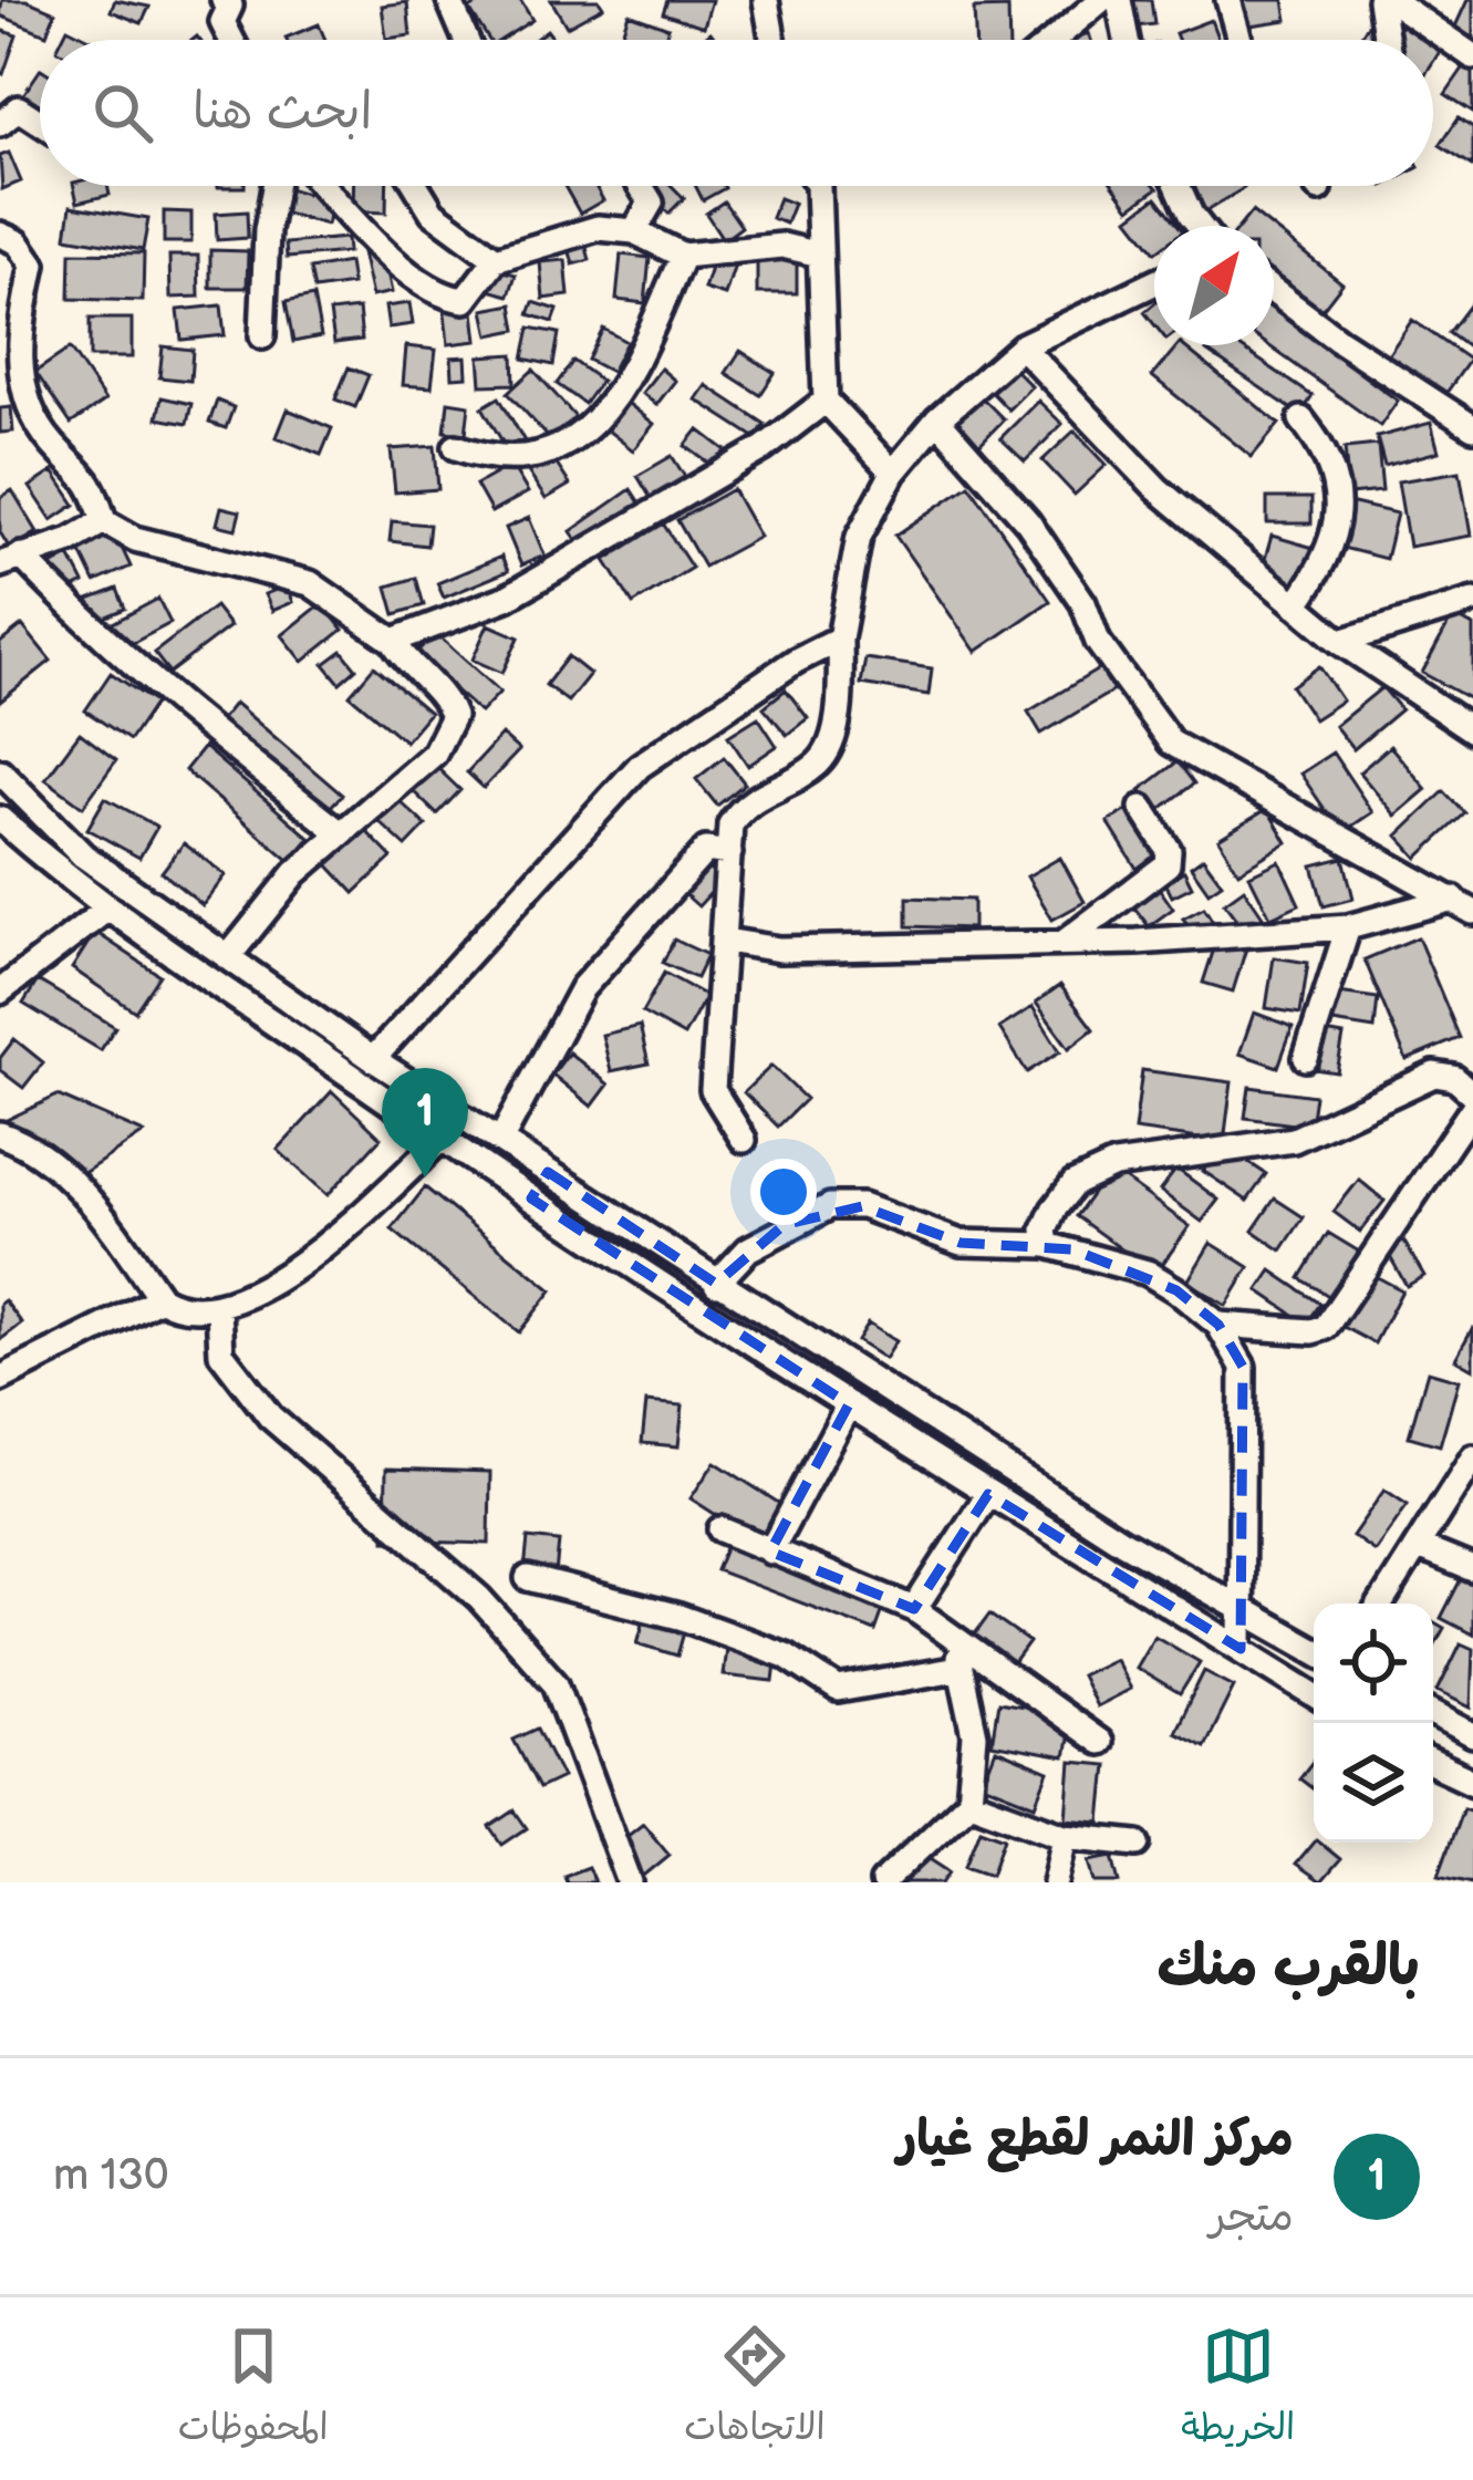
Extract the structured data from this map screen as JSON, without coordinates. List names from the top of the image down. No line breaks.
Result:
{"north":"top right","page":{"search":"ابحث هنا","pins":"1","heading":"بالقرب منك","list":[{"mark":"1","name":"مركز النمر لقطع غيار","note":"متجر","value":"130 m"}],"nav":["الخريطة","الاتجاهات","المحفوظات"]}}
